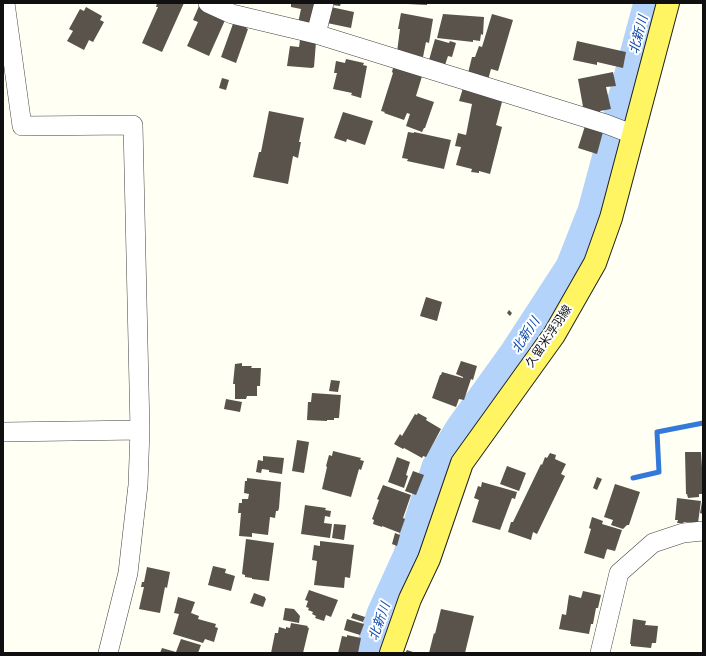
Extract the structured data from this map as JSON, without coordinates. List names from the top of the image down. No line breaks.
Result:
{"streets":{"main road":["久留米浮羽線"]},"water":["北新川"]}
